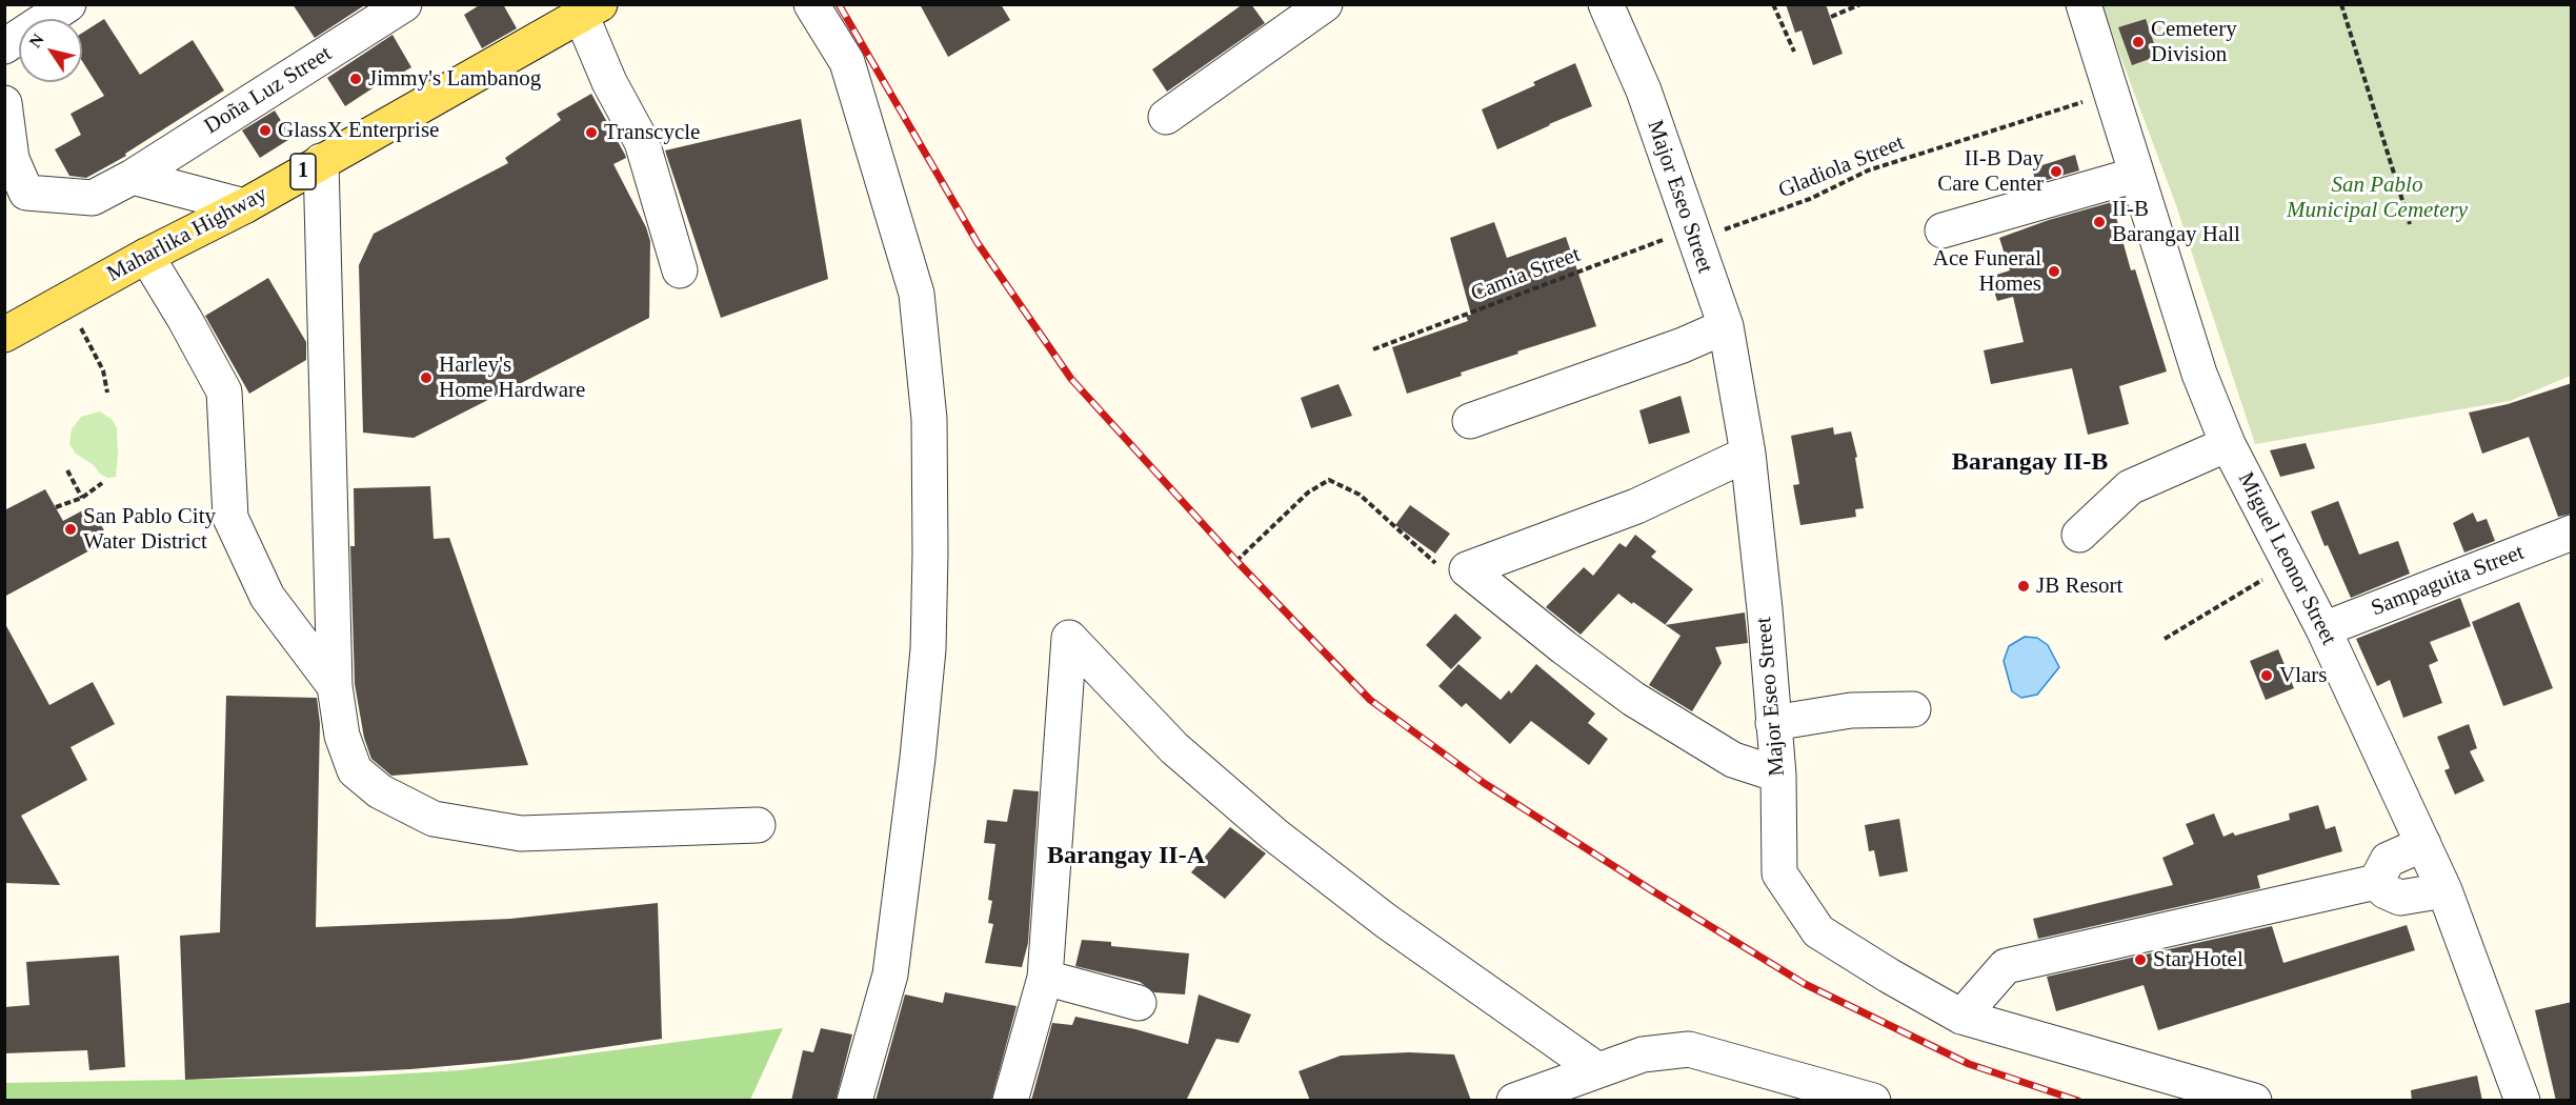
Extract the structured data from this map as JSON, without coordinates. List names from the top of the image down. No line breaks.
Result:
{"streets":{"main road":["1","Maharlika Highway"],"street":["Doña Luz Street","Major Eseo Street","Miguel Leonor Street","Sampaguita Street"],"path":["Gladiola Street","Camia Street"]},"crossings":[["Gladiola Street","Major Eseo Street"],["Gladiola Street","Camia Street"],["Gladiola Street","Miguel Leonor Street"],["Major Eseo Street","Camia Street"],["Miguel Leonor Street","Sampaguita Street"]],"districts":["Barangay II-B","Barangay II-A"],"parks":["San Pablo Municipal Cemetery"],"places":["Cemetery Division","Jimmy's Lambanog","GlassX Enterprise","Transcycle","II-B Day Care Center","II-B Barangay Hall","Ace Funeral Homes","Harley's Home Hardware","San Pablo City Water District","JB Resort","Vlars","Star Hotel"],"north":"top left"}
